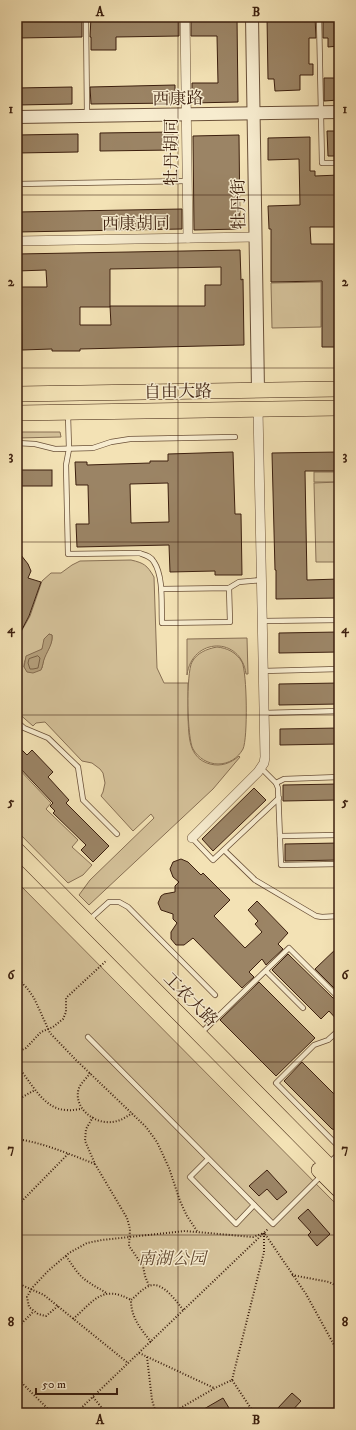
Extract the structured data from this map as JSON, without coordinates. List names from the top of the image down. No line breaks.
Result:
{"streets":{"main road":["自由大路","工农大路"],"street":["西康路","牡丹胡同","牡丹街","西康胡同"]},"crossings":[["西康路","牡丹胡同"],["西康路","牡丹街"],["牡丹胡同","西康胡同"],["牡丹街","西康胡同"],["牡丹街","自由大路"]],"parks":["南湖公园"],"scale_bar":"50 m","grid":{"columns":["A","B"],"rows":["1","2","3","4","5","6","7","8"]}}
